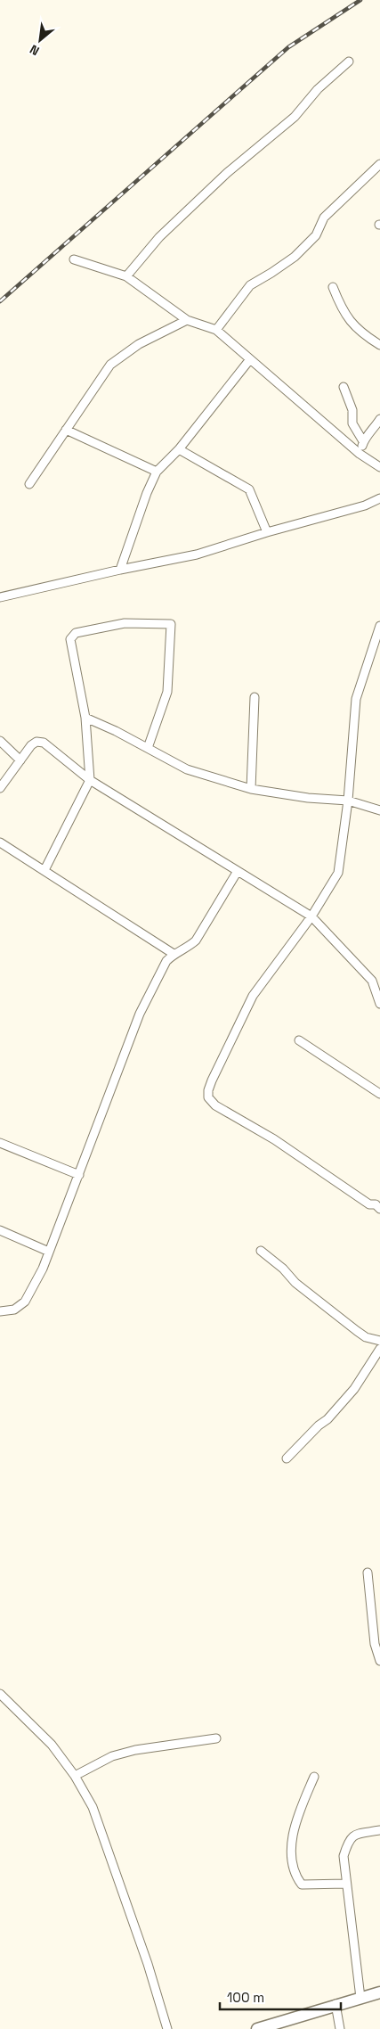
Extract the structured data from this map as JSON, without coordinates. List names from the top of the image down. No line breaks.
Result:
{"scale_bar":"100 m","north":"bottom left"}
